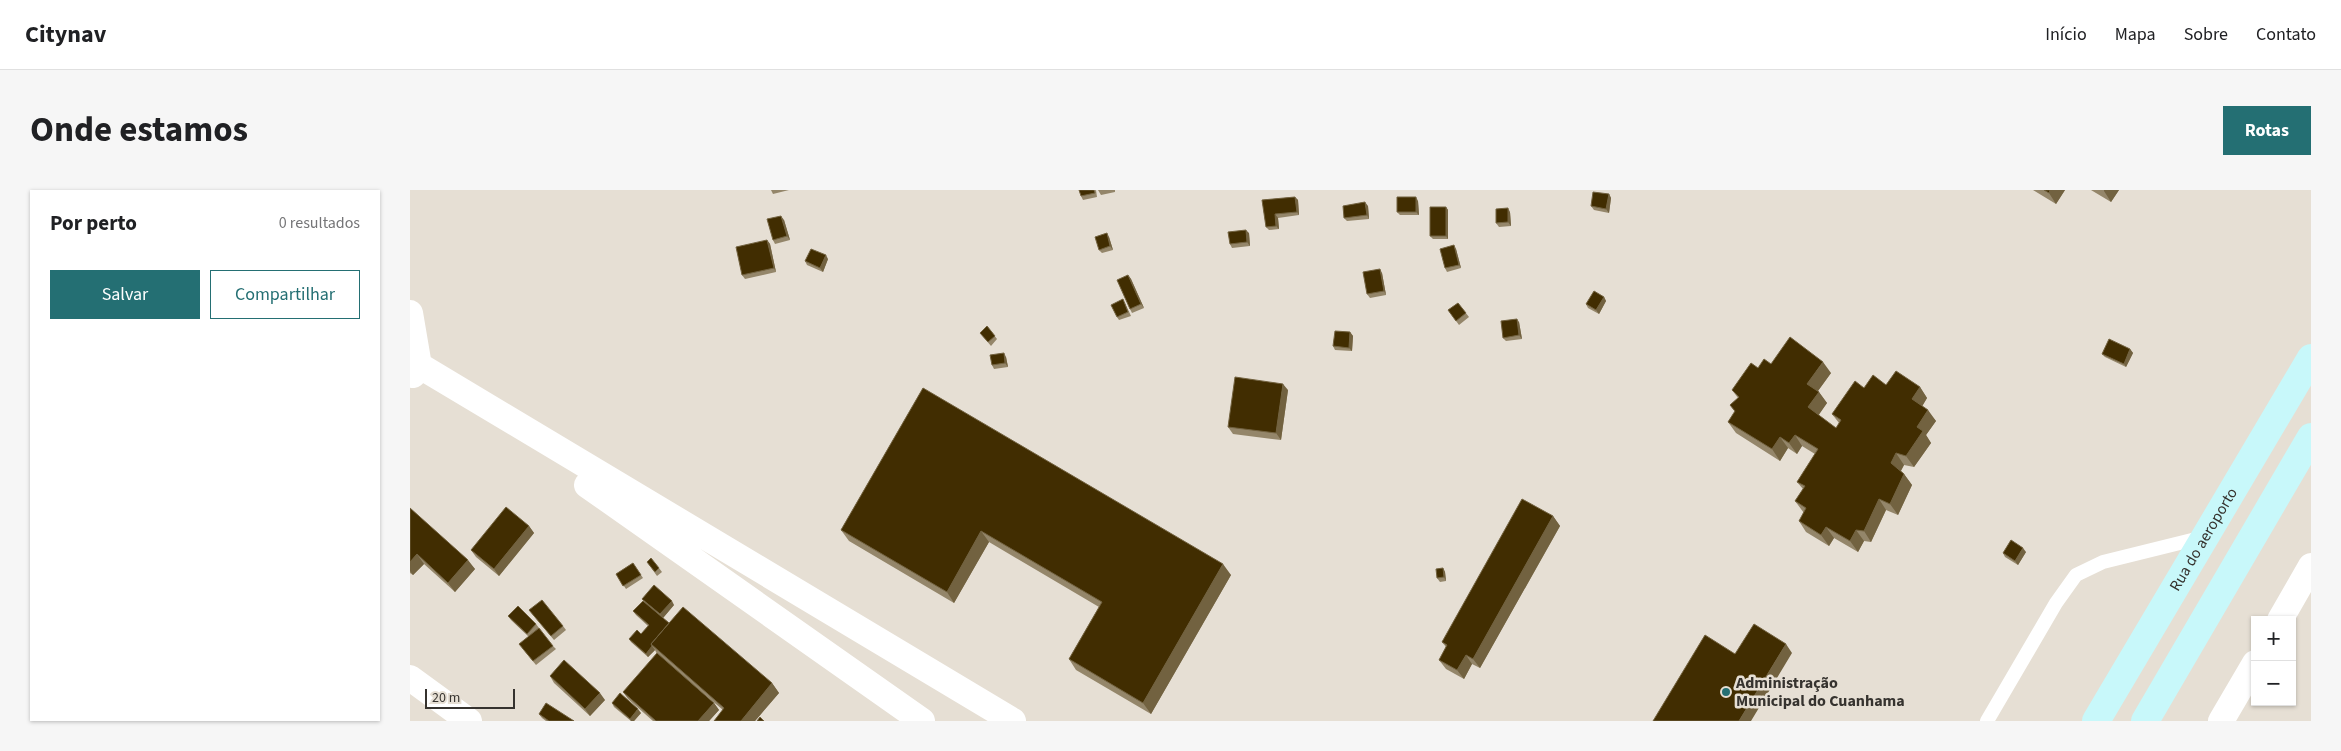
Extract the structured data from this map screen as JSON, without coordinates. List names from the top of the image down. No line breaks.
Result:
{"streets":{"main road":["Rua do aeroporto"]},"places":["Administração Municipal do Cuanhama"],"scale_bar":"20 m","page":{"header":"Citynav","nav":["Início","Mapa","Sobre","Contato"],"title":"Onde estamos","buttons":["Rotas",["Salvar","Compartilhar"]],"heading":["Por perto","0 resultados"],"map_buttons":["+","−"],"scale":"20 m"}}
